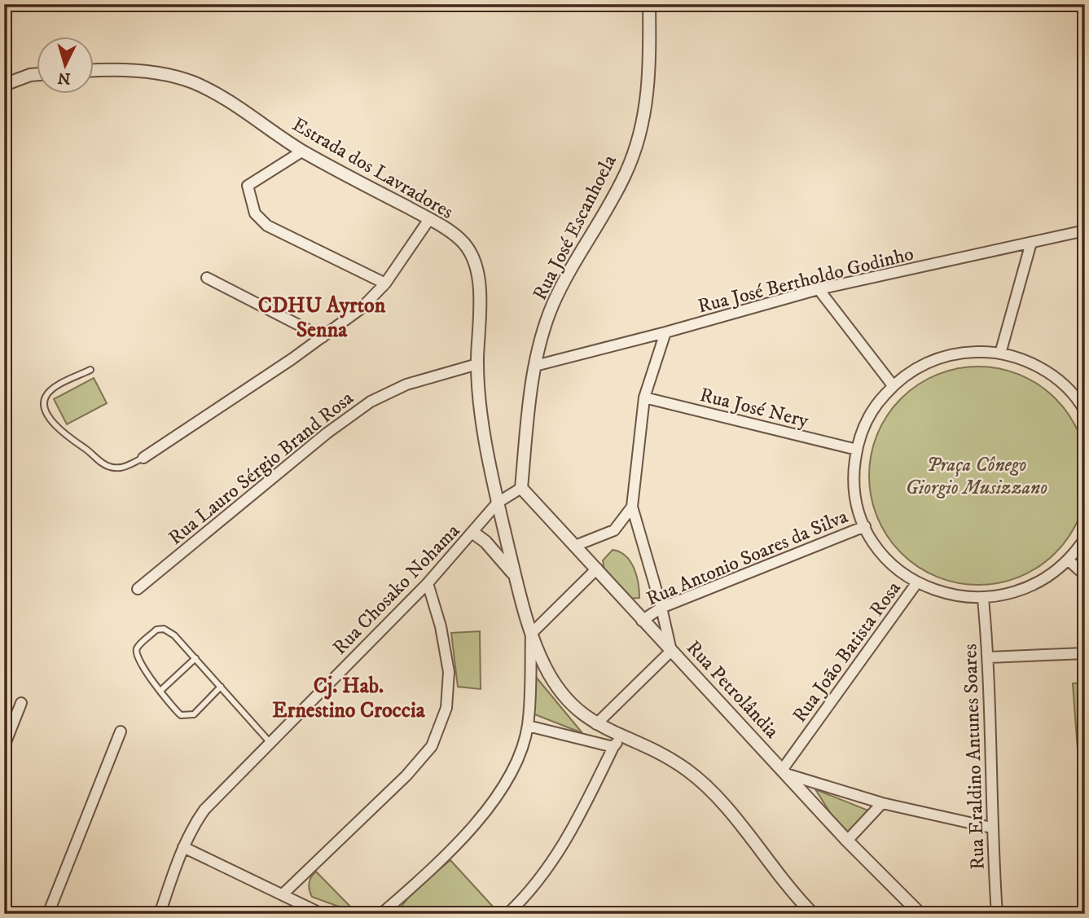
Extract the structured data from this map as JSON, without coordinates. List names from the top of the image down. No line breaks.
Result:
{"streets":{"street":["Estrada dos Lavradores","Rua José Escanhoela","Rua José Bertholdo Godinho","Rua José Nery","Rua Lauro Sérgio Brand Rosa","Rua Antonio Soares da Silva","Rua Chosako Nohama","Rua João Batista Rosa","Rua Petrolândia","Rua Eraldino Antunes Soares"]},"crossings":[["Estrada dos Lavradores","Rua Lauro Sérgio Brand Rosa"],["Estrada dos Lavradores","Rua Chosako Nohama"],["Rua José Escanhoela","Rua José Bertholdo Godinho"],["Rua José Escanhoela","Rua Chosako Nohama"],["Rua José Escanhoela","Rua Petrolândia"],["Rua Antonio Soares da Silva","Rua Petrolândia"],["Rua Chosako Nohama","Rua Petrolândia"],["Rua João Batista Rosa","Rua Petrolândia"]],"districts":["CDHU Ayrton Senna","Cj. Hab. Ernestino Croccia"],"parks":["Praça Cônego Giorgio Musizzano"],"north":"bottom"}
